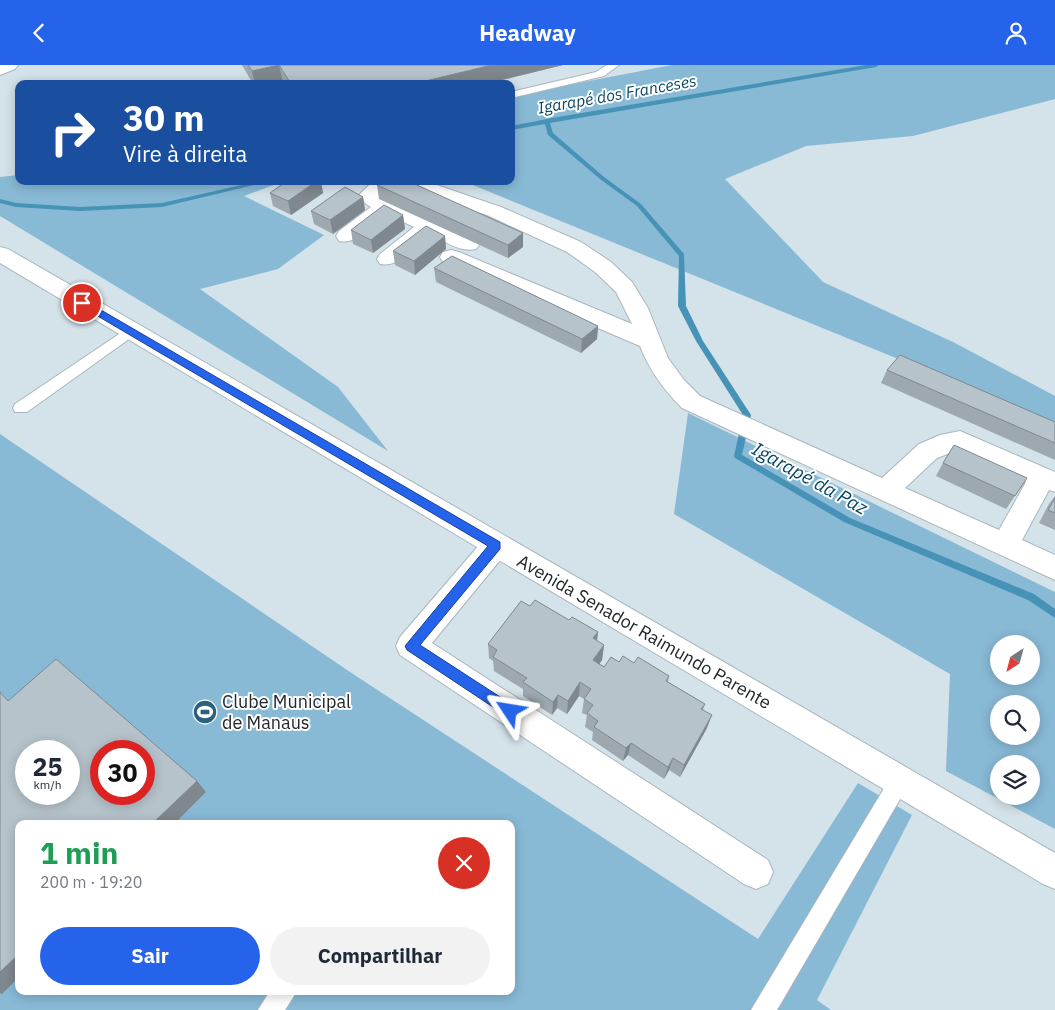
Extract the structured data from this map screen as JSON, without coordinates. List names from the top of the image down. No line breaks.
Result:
{"streets":{"street":["Avenida Senador Raimundo Parente"]},"water":["Igarapé dos Franceses","Igarapé da Paz"],"places":{"sports":["Clube Municipal de Manaus"]},"north":"bottom left","page":{"header":"Headway","turn":["30 m","Vire à direita"],"speed":"25 km/h","limit":"30","heading":["1 min","200 m · 19:20"],"buttons":["Sair","Compartilhar"]}}
